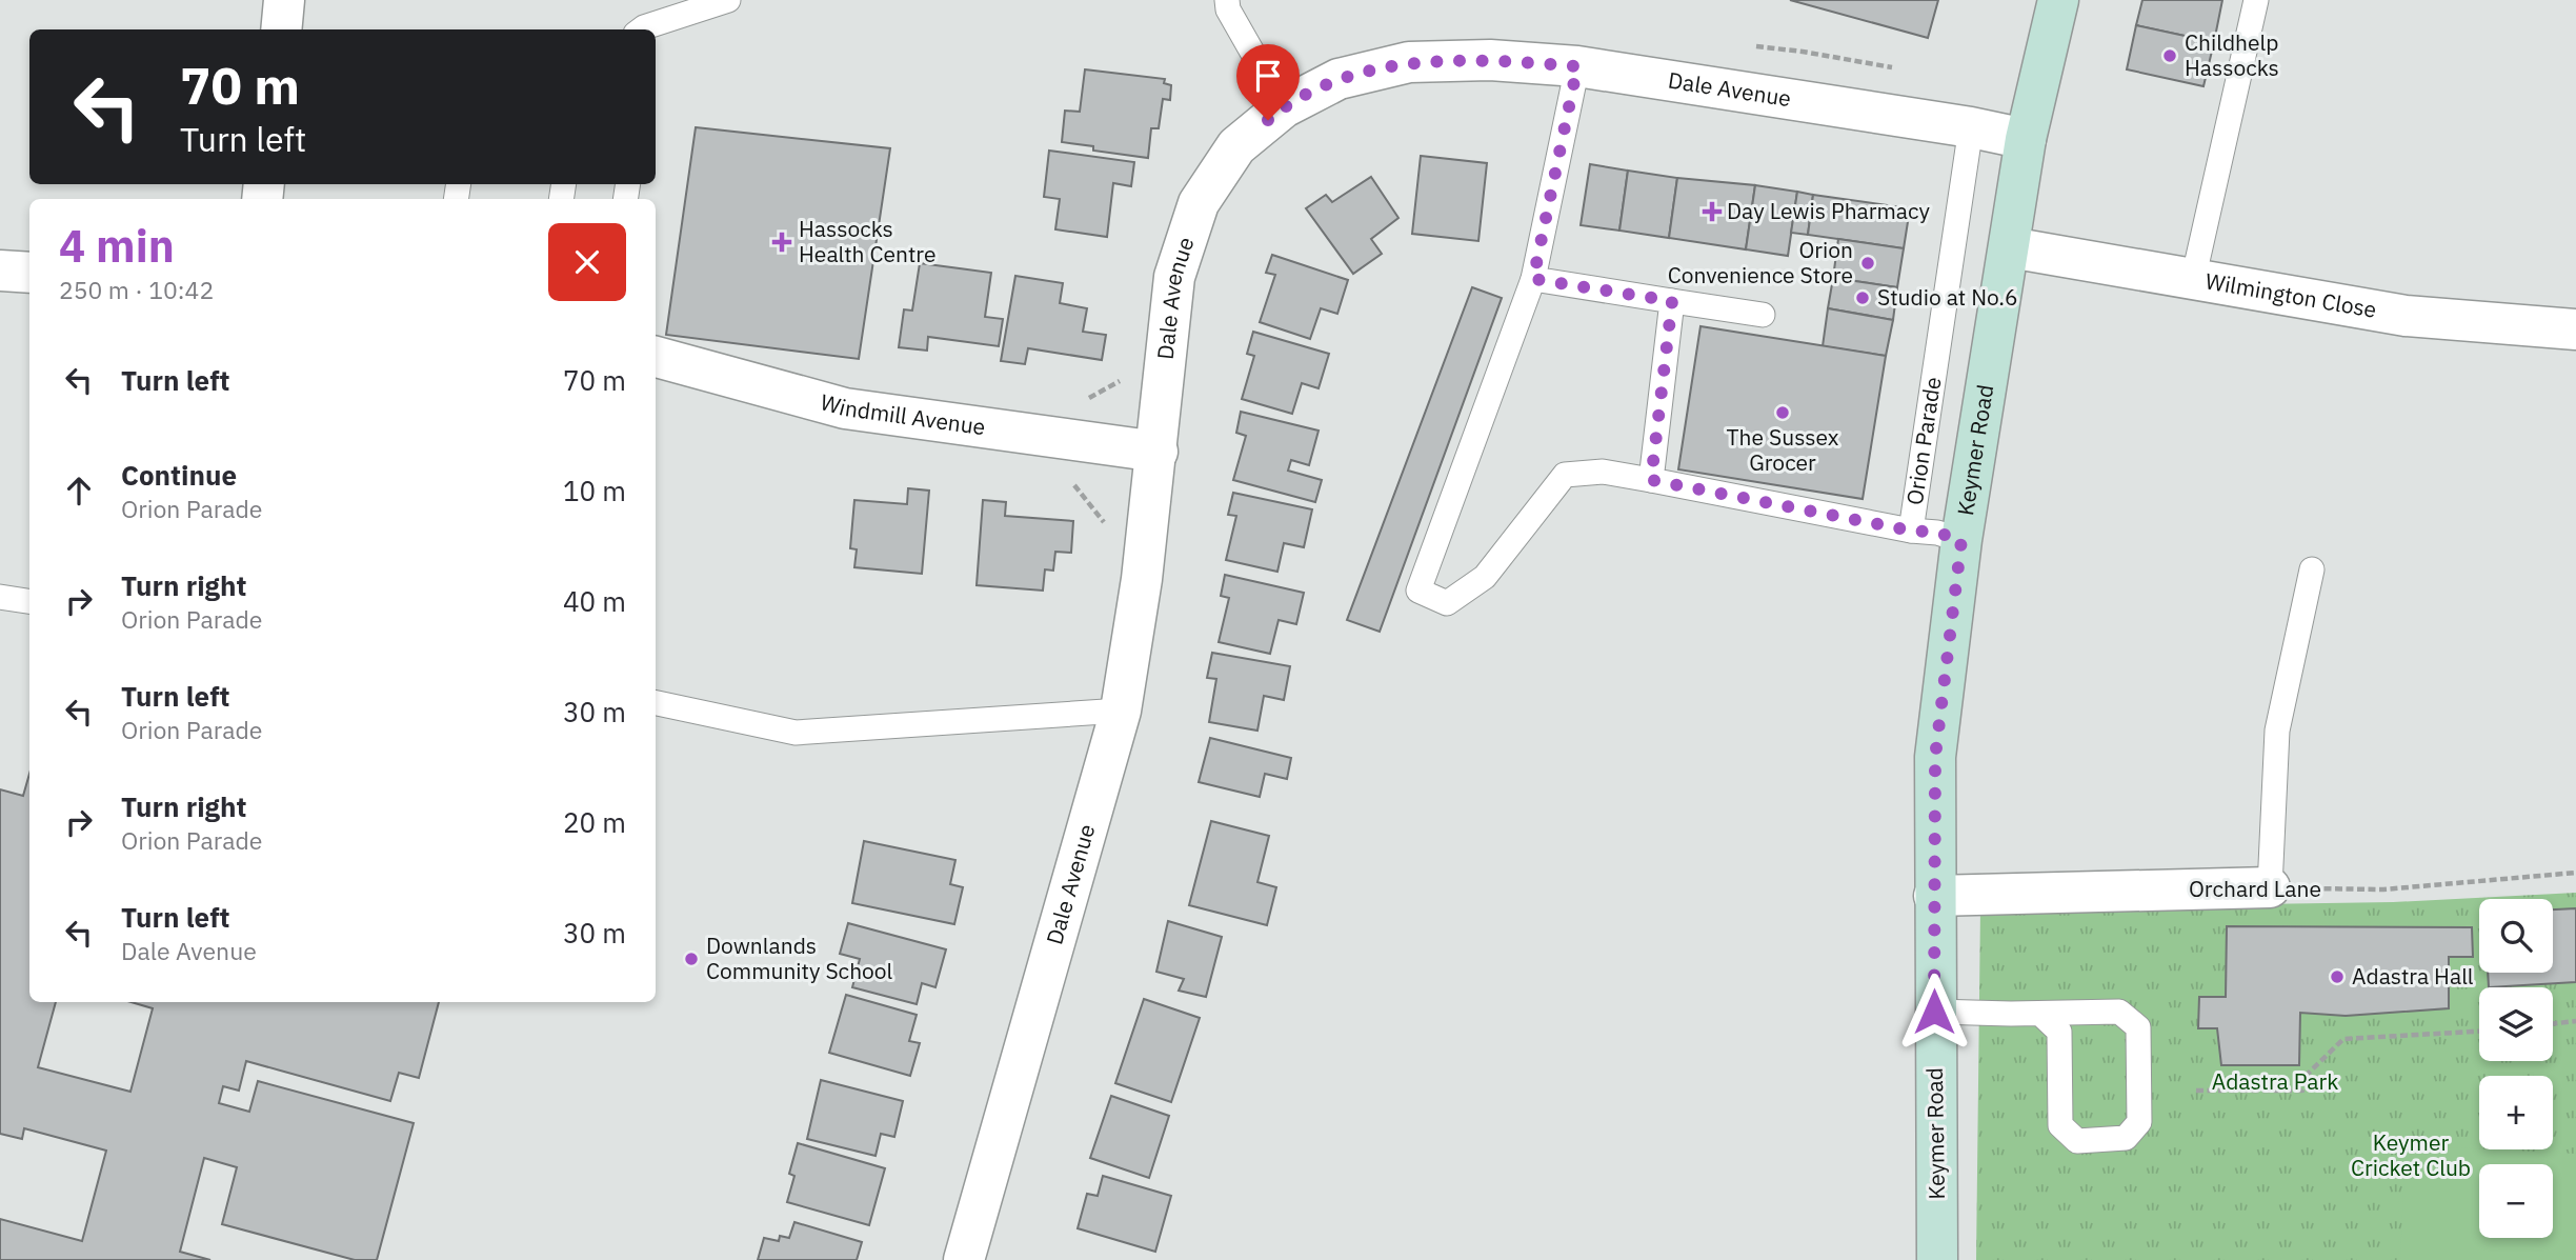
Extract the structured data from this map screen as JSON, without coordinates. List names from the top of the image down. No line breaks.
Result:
{"streets":{"main road":["Keymer Road"],"street":["Dale Avenue","Wilmington Close","Windmill Avenue","Orchard Lane"],"lane":["Orion Parade"]},"crossings":[["Dale Avenue","Windmill Avenue"],["Dale Avenue","Orion Parade"],["Dale Avenue","Keymer Road"],["Wilmington Close","Keymer Road"],["Keymer Road","Orchard Lane"]],"parks":["Adastra Park","Keymer Cricket Club"],"places":{"other":["Childhelp Hassocks","Orion Convenience Store","Studio at No.6","The Sussex Grocer","Downlands Community School","Adastra Hall"],"health":["Day Lewis Pharmacy","Hassocks Health Centre"]},"page":{"turn":["70 m","Turn left"],"heading":["4 min","250 m · 10:42"],"list":[{"name":"Turn left","value":"70 m"},{"name":"Continue","note":"Orion Parade","value":"10 m"},{"name":"Turn right","note":"Orion Parade","value":"40 m"},{"name":"Turn left","note":"Orion Parade","value":"30 m"},{"name":"Turn right","note":"Orion Parade","value":"20 m"},{"name":"Turn left","note":"Dale Avenue","value":"30 m"}],"map_buttons":["+","−"]}}
